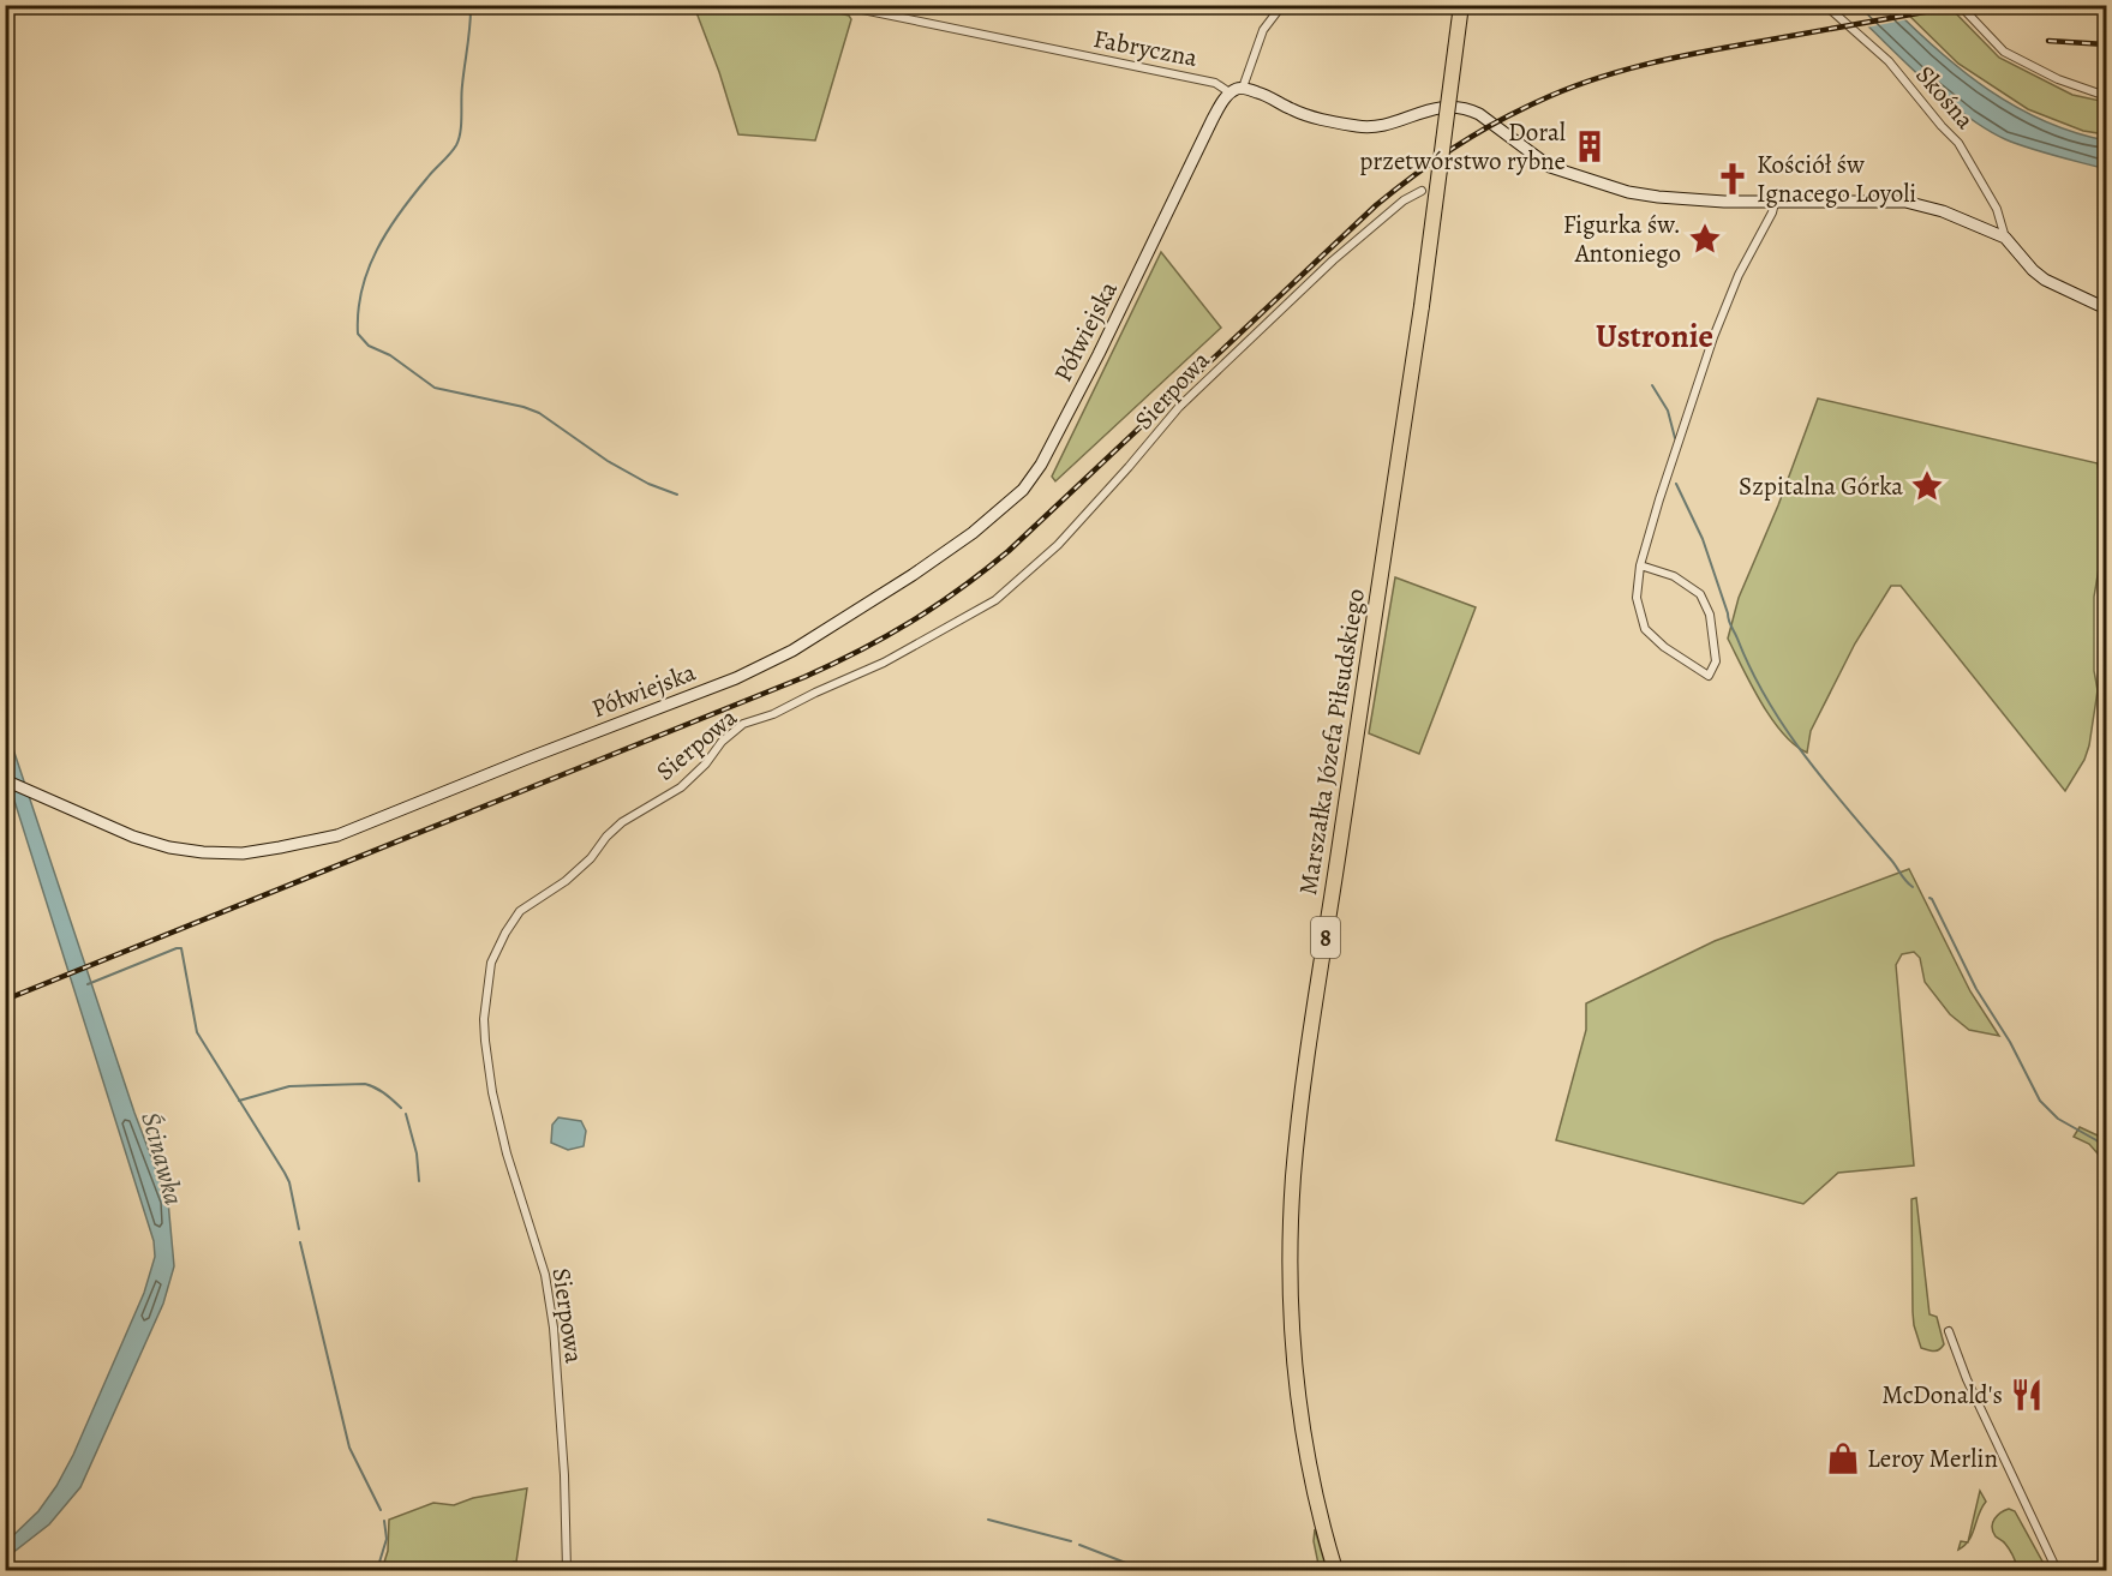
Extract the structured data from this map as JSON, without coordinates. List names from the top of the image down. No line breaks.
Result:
{"streets":{"highway":["Marszałka Józefa Piłsudskiego","8"],"street":["Fabryczna","Skośna","Półwiejska","Sierpowa"]},"crossings":[["Fabryczna","Półwiejska"]],"districts":["Ustronie"],"water":["Ścinawka"],"places":{"building":["Doral przetwórstwo rybne"],"church":["Kościół św Ignacego Loyoli"],"place":["Figurka św. Antoniego","Szpitalna Górka"],"restaurant":["McDonald's"],"shop":["Leroy Merlin"]}}
